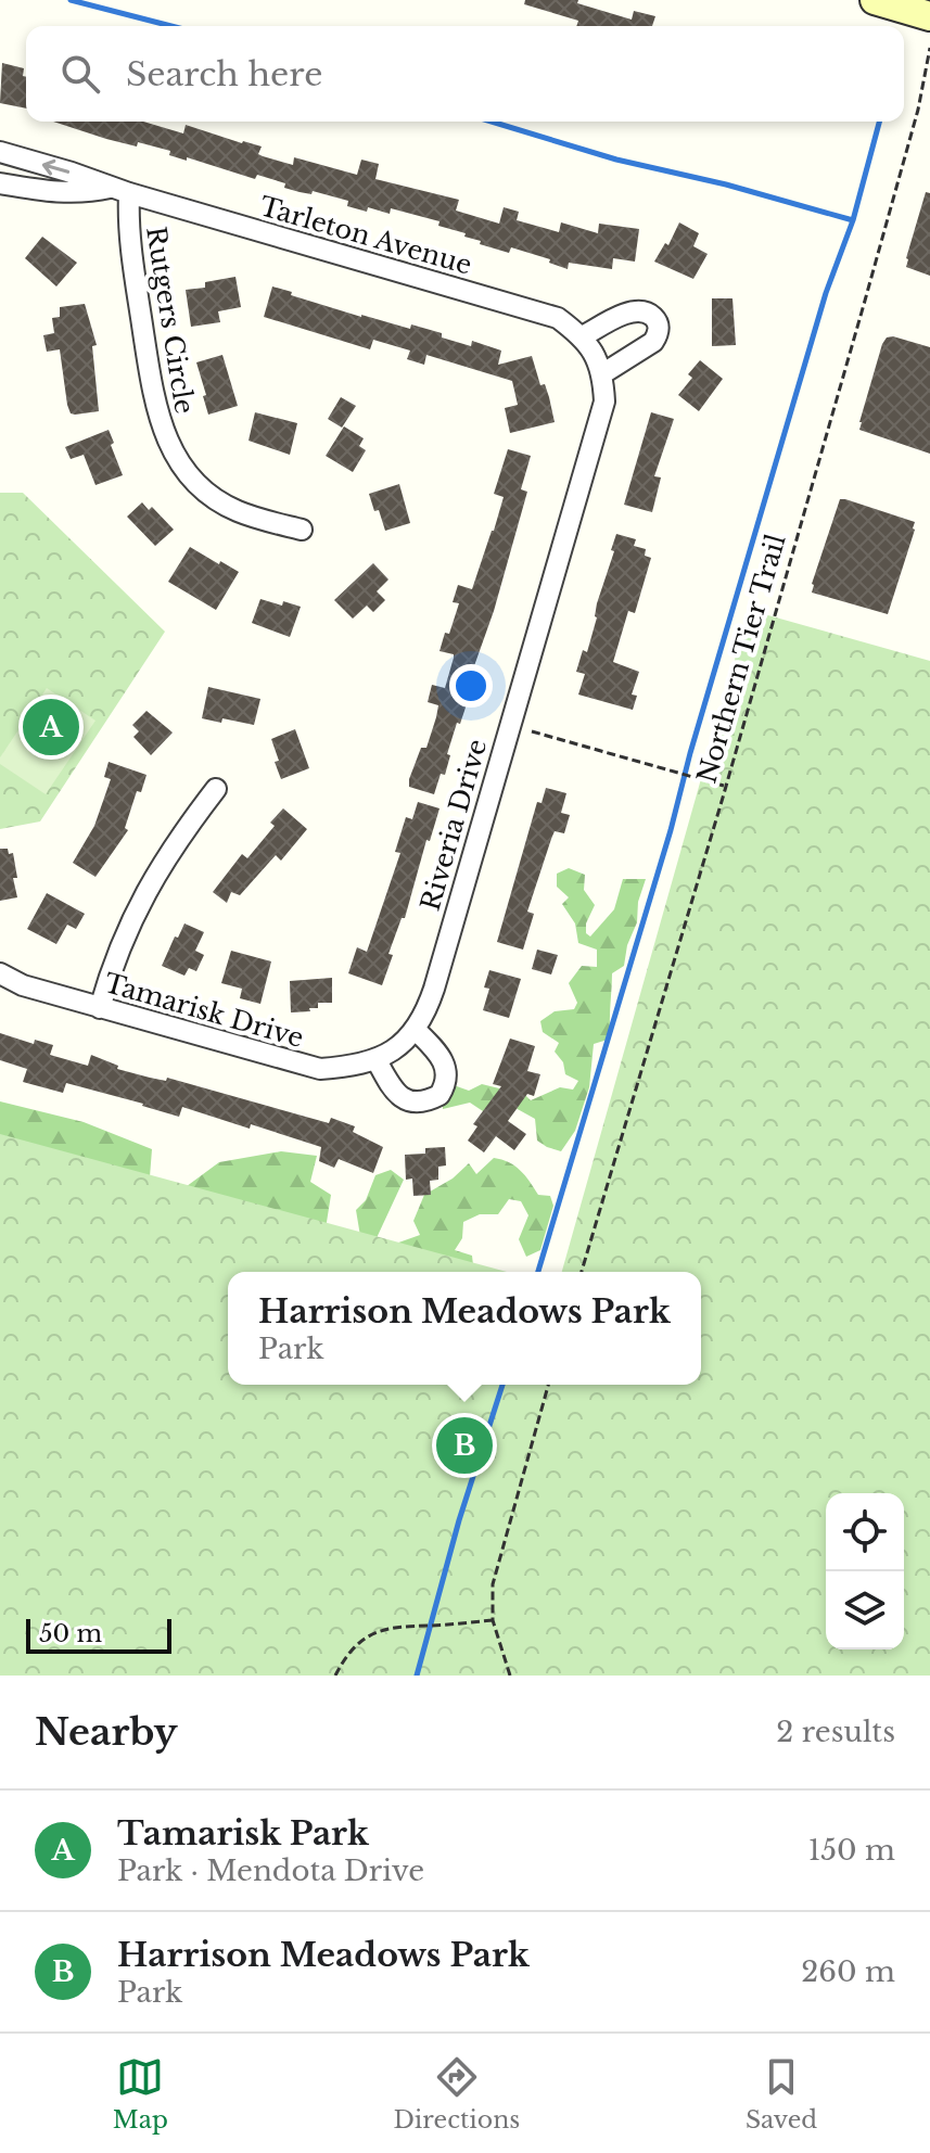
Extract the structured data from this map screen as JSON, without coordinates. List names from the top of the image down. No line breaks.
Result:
{"streets":{"street":["Tarleton Avenue","Rutgers Circle","Riveria Drive","Tamarisk Drive"],"path":["Northern Tier Trail"]},"crossings":[["Tarleton Avenue","Rutgers Circle"],["Tarleton Avenue","Riveria Drive"],["Riveria Drive","Tamarisk Drive"]],"scale_bar":"50 m","page":{"search":"Search here","pins":["A","B"],"popup":["Harrison Meadows Park","Park"],"scale":"50 m","heading":["Nearby","2 results"],"list":[{"mark":"A","name":"Tamarisk Park","note":"Park · Mendota Drive","value":"150 m"},{"mark":"B","name":"Harrison Meadows Park","note":"Park","value":"260 m"}],"nav":["Map","Directions","Saved"]}}
